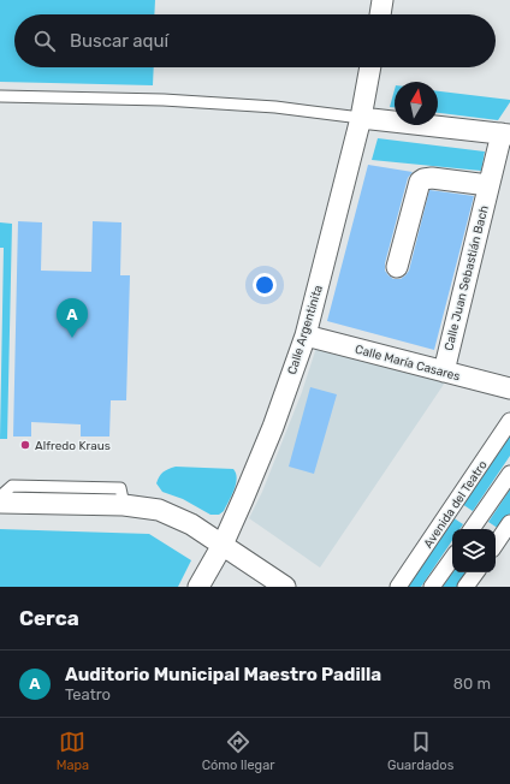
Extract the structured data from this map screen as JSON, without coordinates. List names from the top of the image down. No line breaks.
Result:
{"streets":{"street":["Calle Juan Sebastián Bach","Calle Argentinita","Calle María Casares","Avenida del Teatro"]},"crossings":[["Calle Juan Sebastián Bach","Calle María Casares"],["Calle Argentinita","Calle María Casares"]],"places":["Alfredo Kraus"],"north":"top","page":{"search":"Buscar aquí","pins":"A","heading":"Cerca","list":[{"mark":"A","name":"Auditorio Municipal Maestro Padilla","note":"Teatro","value":"80 m"}],"nav":["Mapa","Cómo llegar","Guardados"]}}
